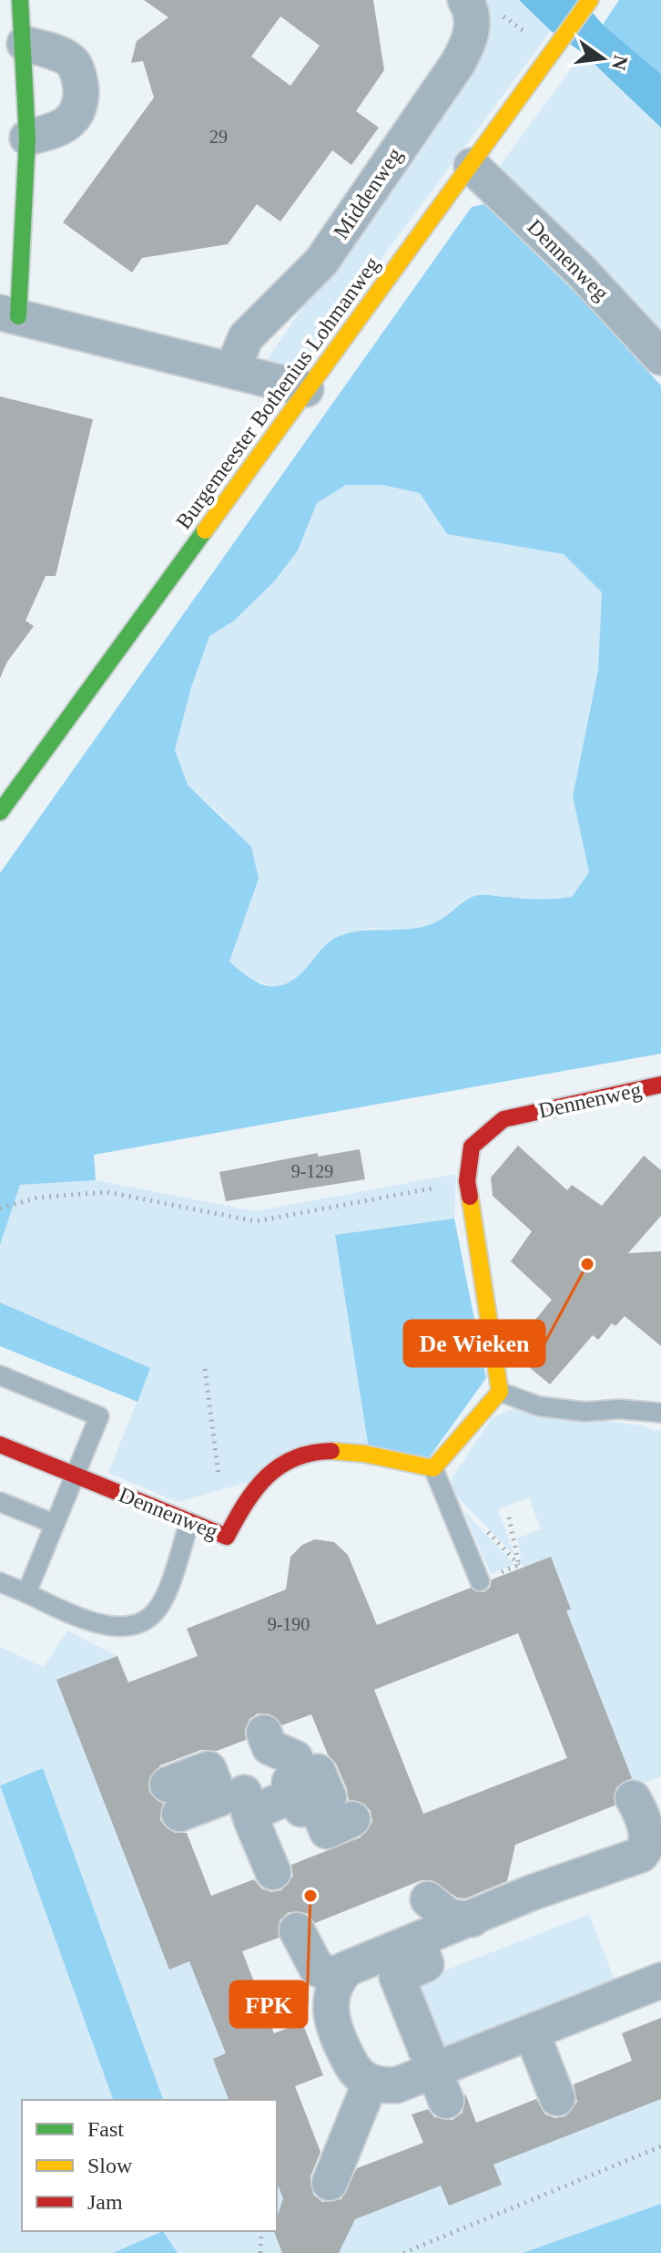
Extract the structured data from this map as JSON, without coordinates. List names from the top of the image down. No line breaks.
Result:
{"streets":{"street":["Middenweg","Dennenweg","Burgemeester Bothenius Lohmanweg"]},"crossings":[["Dennenweg","Burgemeester Bothenius Lohmanweg"]],"places":["De Wieken","FPK"],"house_numbers":["29","9-129","9-190"],"legend":["Fast","Slow","Jam"],"north":"right"}
